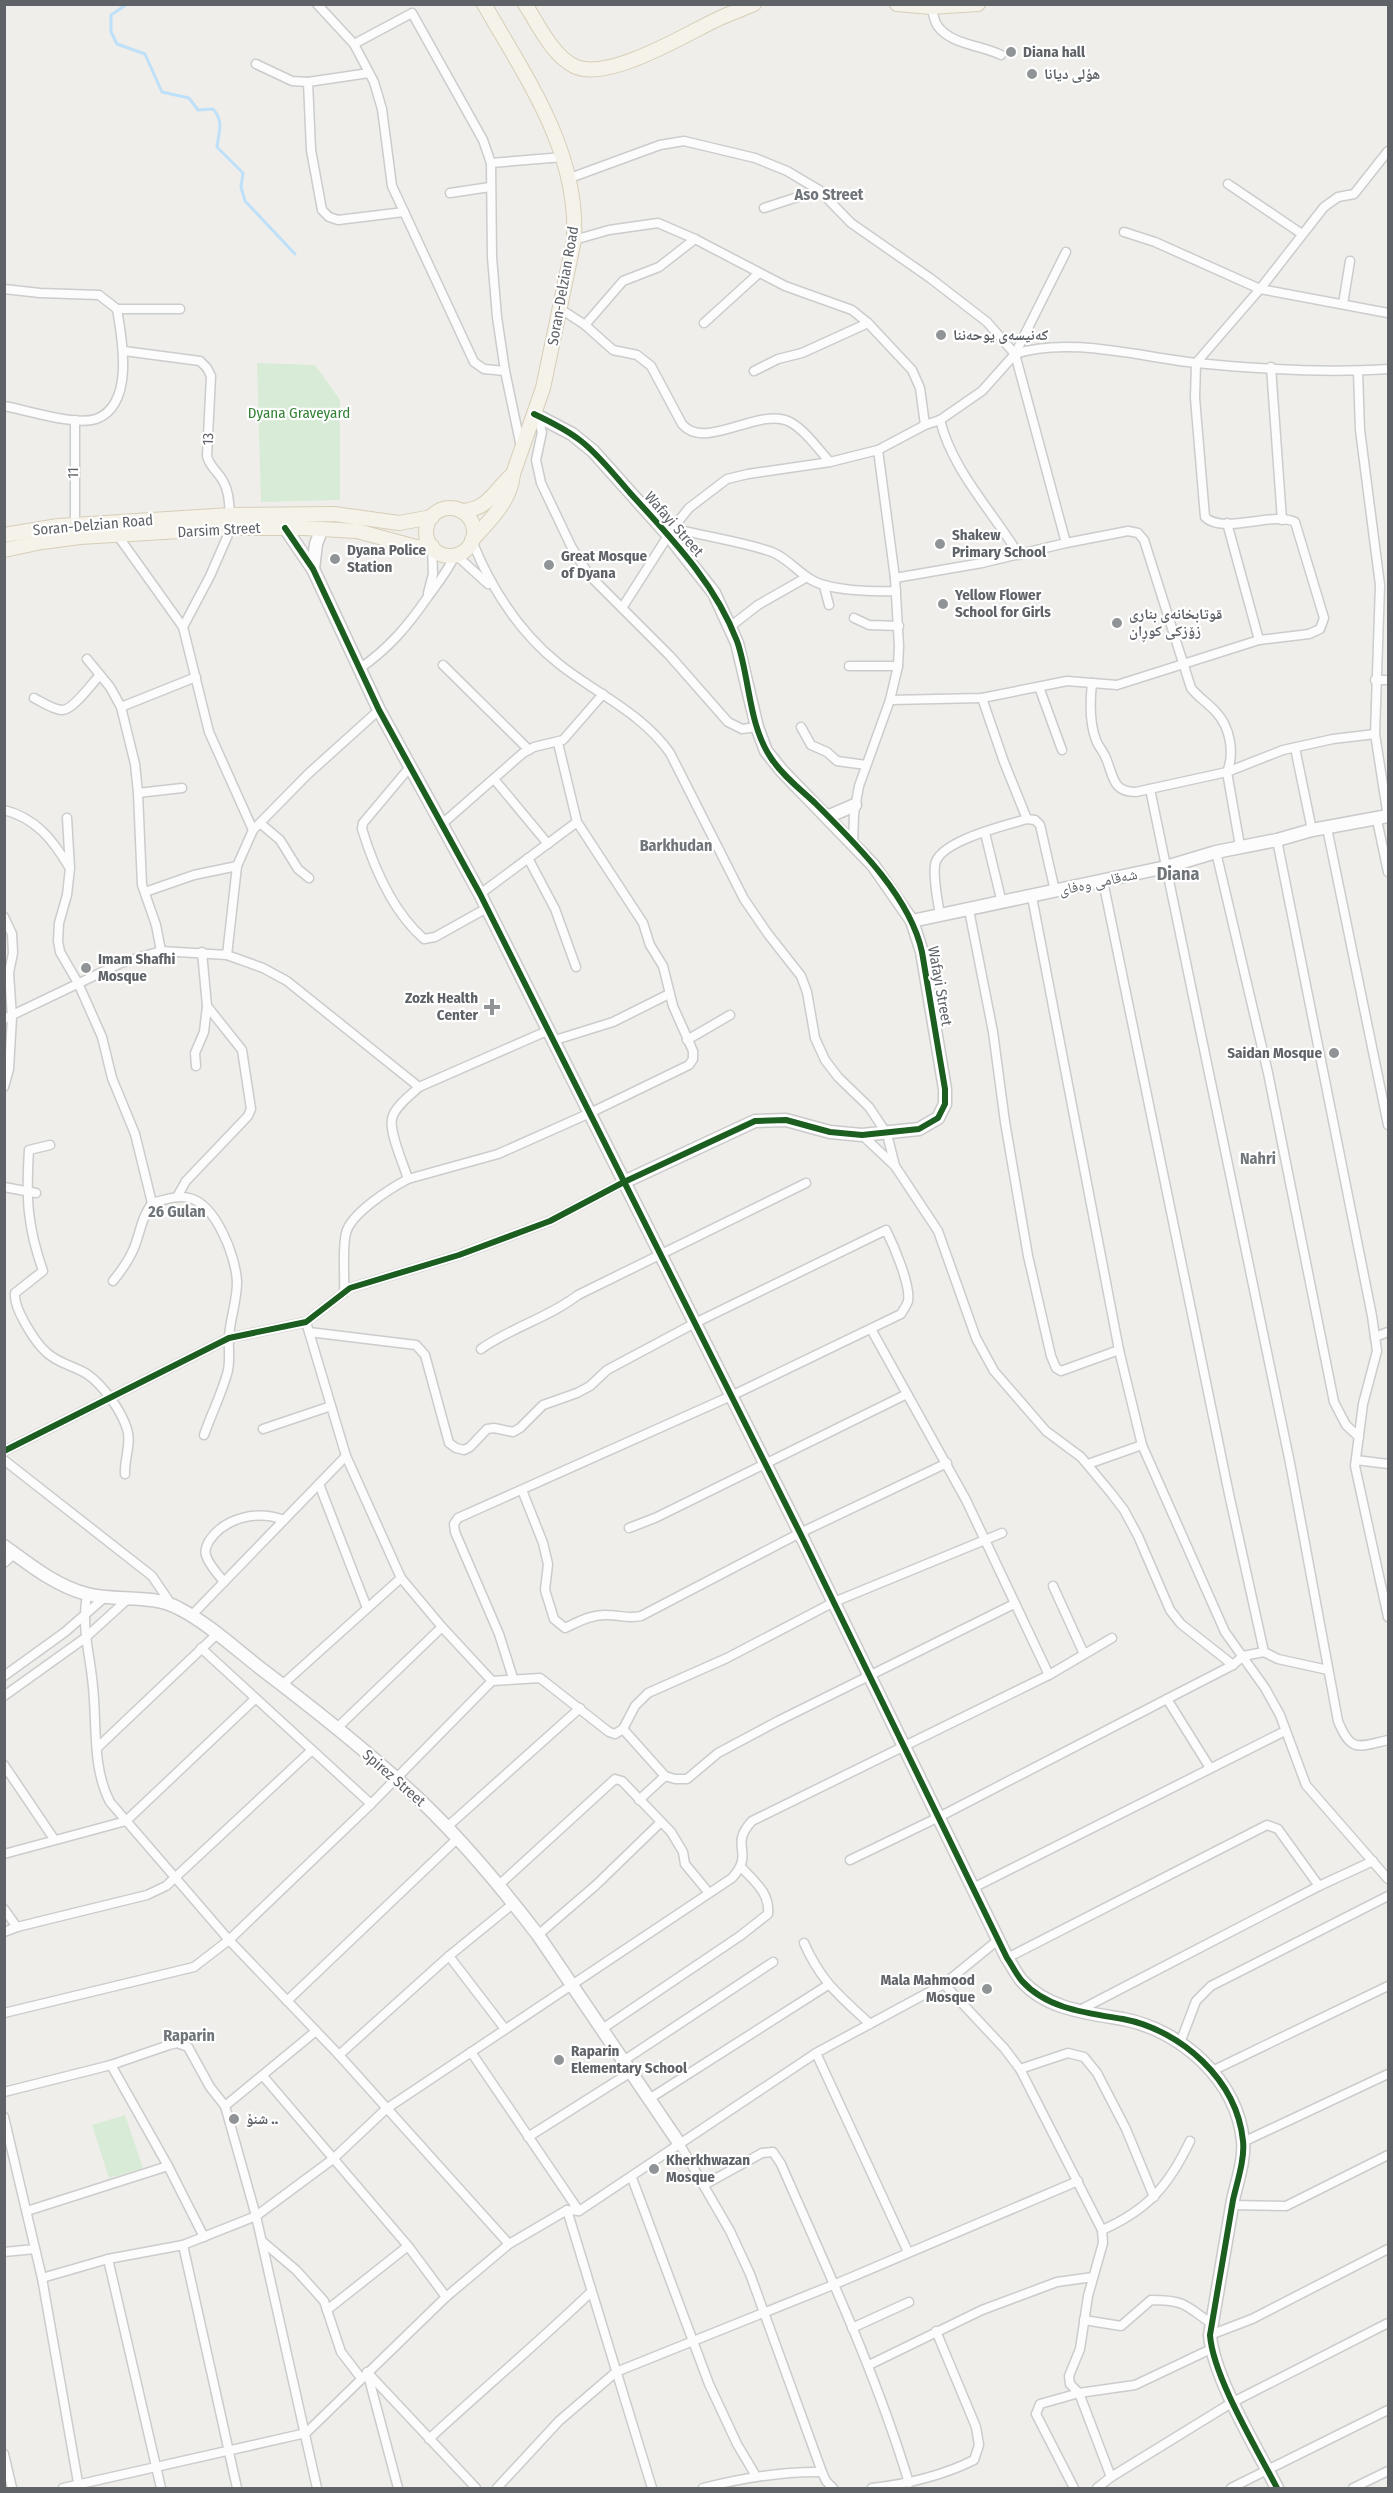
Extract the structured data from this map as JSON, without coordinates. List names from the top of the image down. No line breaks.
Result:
{"streets":{"main road":["Soran-Delzian Road","Darsim Street"],"street":["13","11","Wafayi Street","شەقامی وەفای","Spirez Street"]},"crossings":[["Soran-Delzian Road","13"],["Soran-Delzian Road","11"],["Soran-Delzian Road","Wafayi Street"],["Soran-Delzian Road","Darsim Street"],["13","Darsim Street"],["Wafayi Street","شەقامی وەفای"]],"districts":["Aso Street","Barkhudan","Diana","Nahri","26 Gulan","Raparin"],"parks":["Dyana Graveyard"],"places":{"other":["Diana hall","هؤلى ديانا","کەنیسەی یوحەننا","Shakew Primary School","Dyana Police Station","Great Mosque of Dyana","Yellow Flower School for Girls","قوتابخانەی بناری زۆزکی کوڕان","Imam Shafhi Mosque","Saidan Mosque","Mala Mahmood Mosque","Raparin Elementary School","شنۆ ..","Kherkhwazan Mosque"],"health":["Zozk Health Center"]}}
